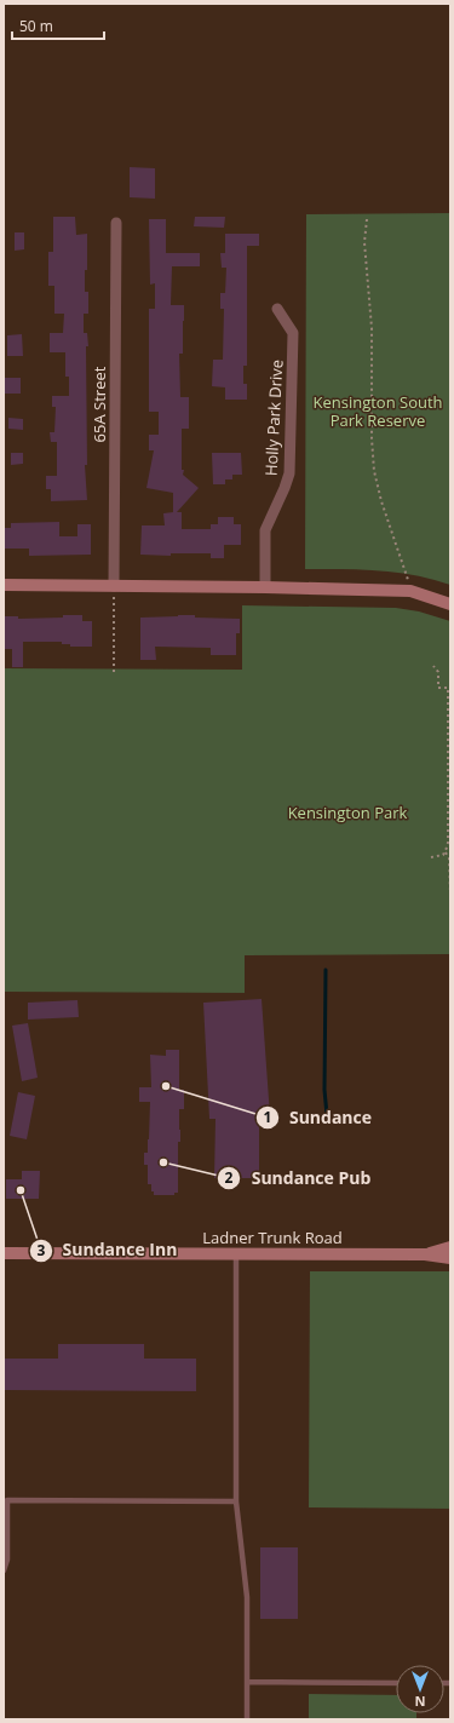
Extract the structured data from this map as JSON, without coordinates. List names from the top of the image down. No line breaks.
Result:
{"streets":{"main road":["Ladner Trunk Road"],"street":["65A Street","Holly Park Drive"]},"parks":["Kensington South Park Reserve","Kensington Park"],"places":["Sundance","Sundance Pub","Sundance Inn"],"scale_bar":"50 m","north":"bottom"}
